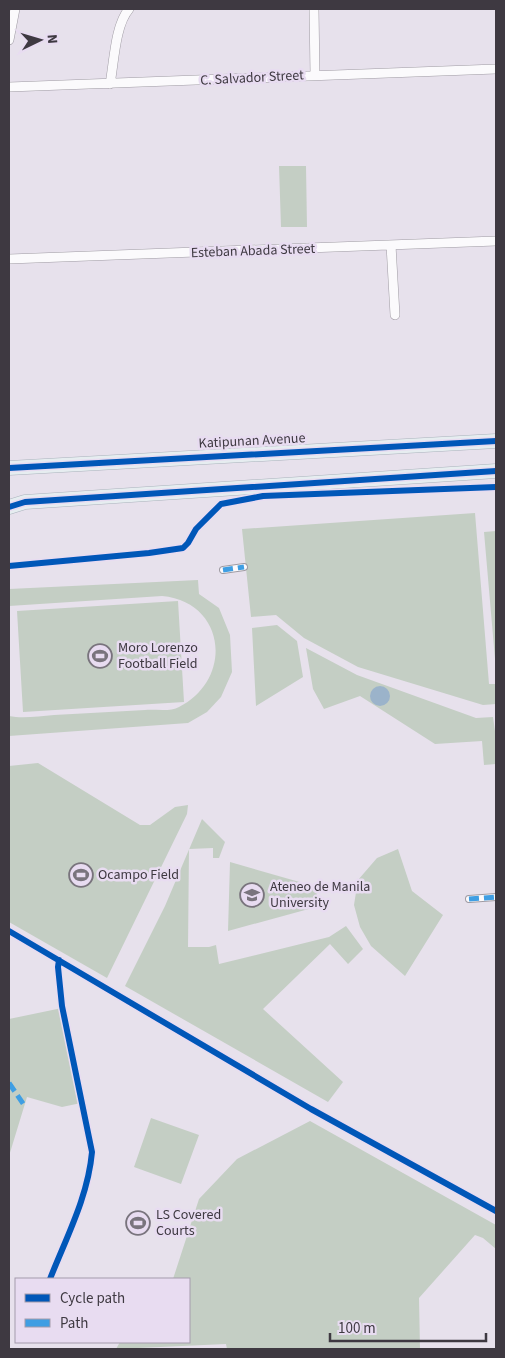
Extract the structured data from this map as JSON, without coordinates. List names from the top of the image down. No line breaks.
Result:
{"streets":{"main road":["Katipunan Avenue"],"street":["C. Salvador Street","Esteban Abada Street"]},"places":{"sports":["Moro Lorenzo Football Field","Ocampo Field","LS Covered Courts"],"school or university":["Ateneo de Manila University"]},"legend":["Cycle path","Path"],"scale_bar":"100 m","north":"right"}
